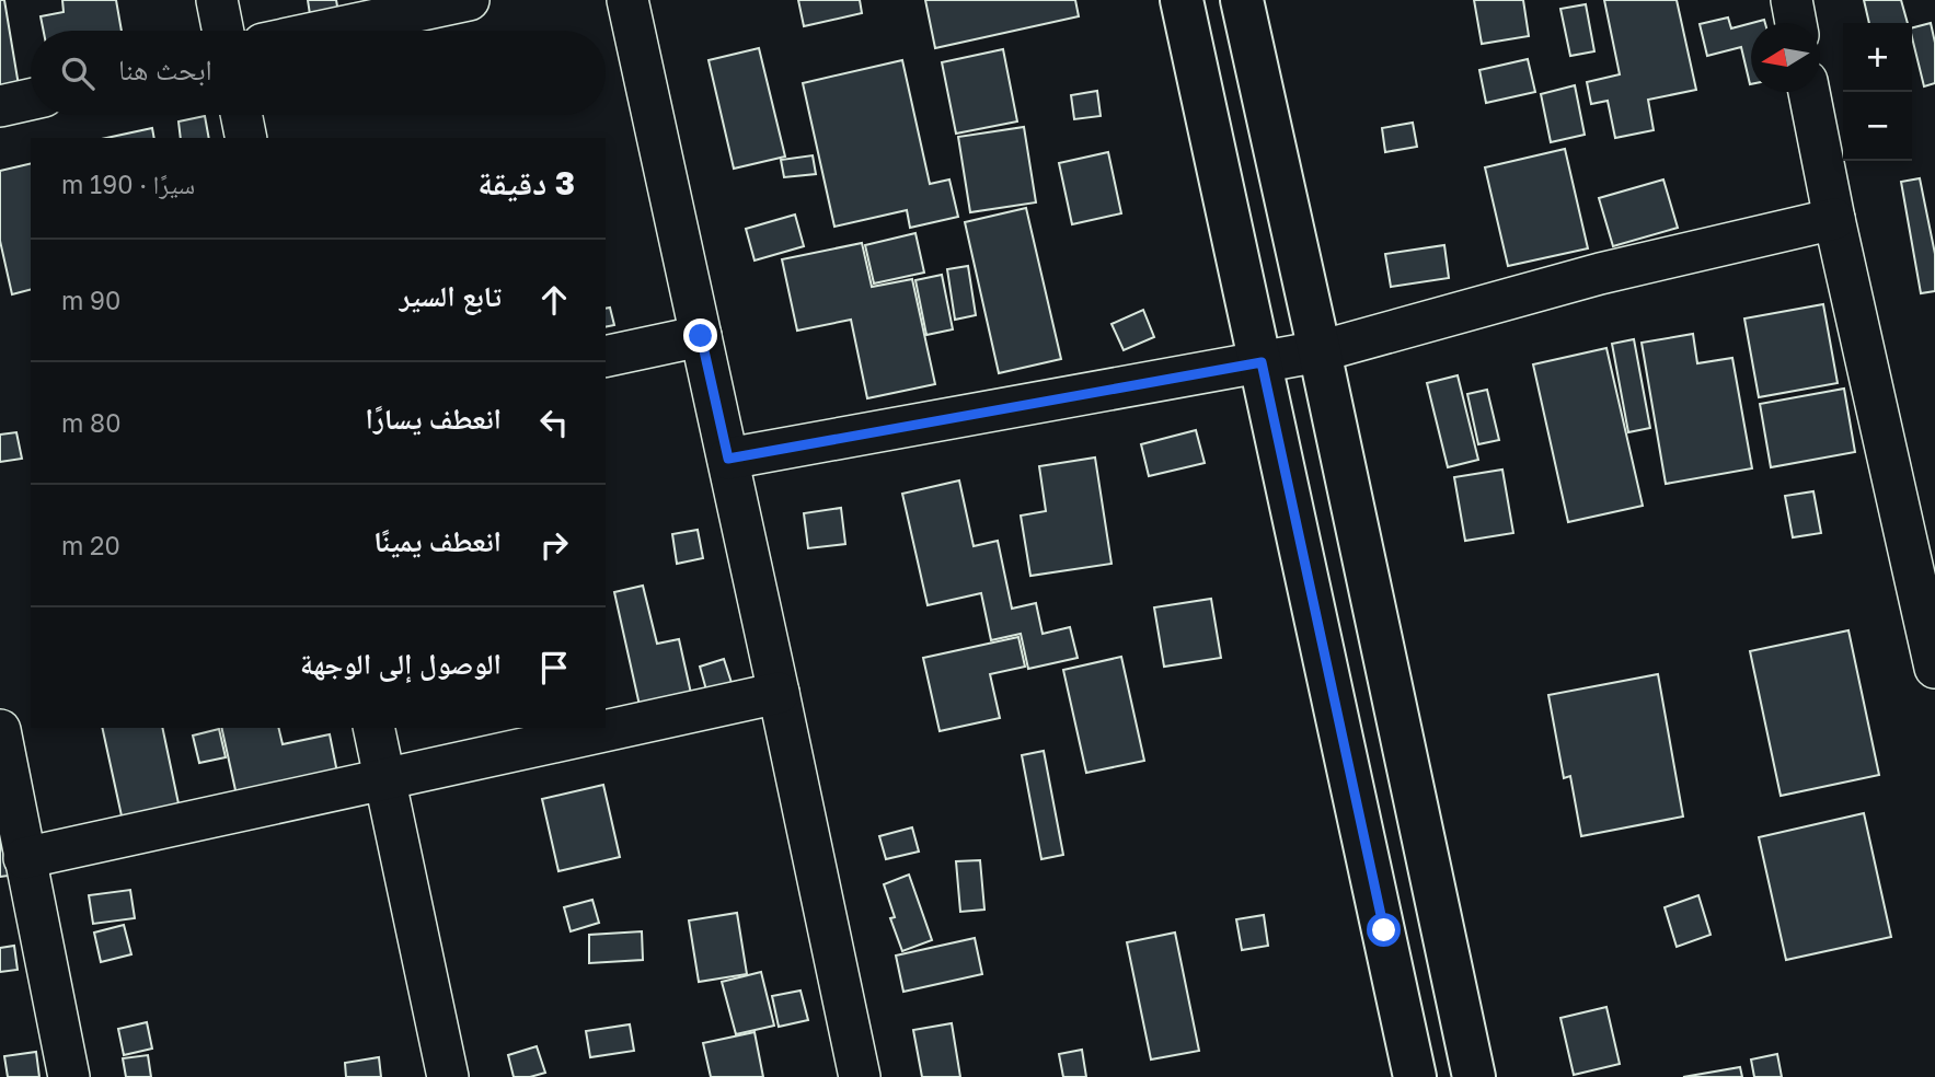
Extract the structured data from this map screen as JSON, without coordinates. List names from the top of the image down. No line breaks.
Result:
{"north":"left","page":{"map_buttons":["+","−"],"search":"ابحث هنا","heading":["3 دقيقة","سيرًا · 190 m"],"list":[["تابع السير","90 m"],["انعطف يسارًا","80 m"],["انعطف يمينًا","20 m"],"الوصول إلى الوجهة"]}}
